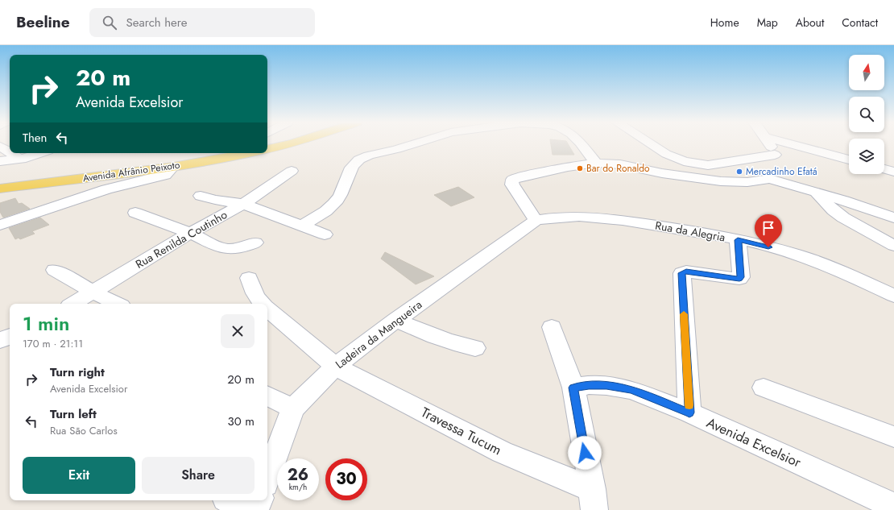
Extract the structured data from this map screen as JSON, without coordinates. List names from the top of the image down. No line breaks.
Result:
{"streets":{"main road":["Avenida Afrânio Peixoto"],"street":["Rua da Alegria","Rua Renilda Coutinho","Ladeira da Mangueira","Travessa Tucum","Avenida Excelsior"]},"crossings":[["Rua da Alegria","Ladeira da Mangueira"],["Ladeira da Mangueira","Travessa Tucum"]],"places":["Bar do Ronaldo","Mercadinho Efatá"],"north":"top","page":{"header":"Beeline","search":"Search here","nav":["Home","Map","About","Contact"],"turn":["20 m","Avenida Excelsior"],"then":"Then","heading":["1 min","170 m · 21:11"],"list":[{"name":"Turn right","note":"Avenida Excelsior","value":"20 m"},{"name":"Turn left","note":"Rua São Carlos","value":"30 m"}],"buttons":["Exit","Share"],"speed":"26 km/h","limit":"30"}}
